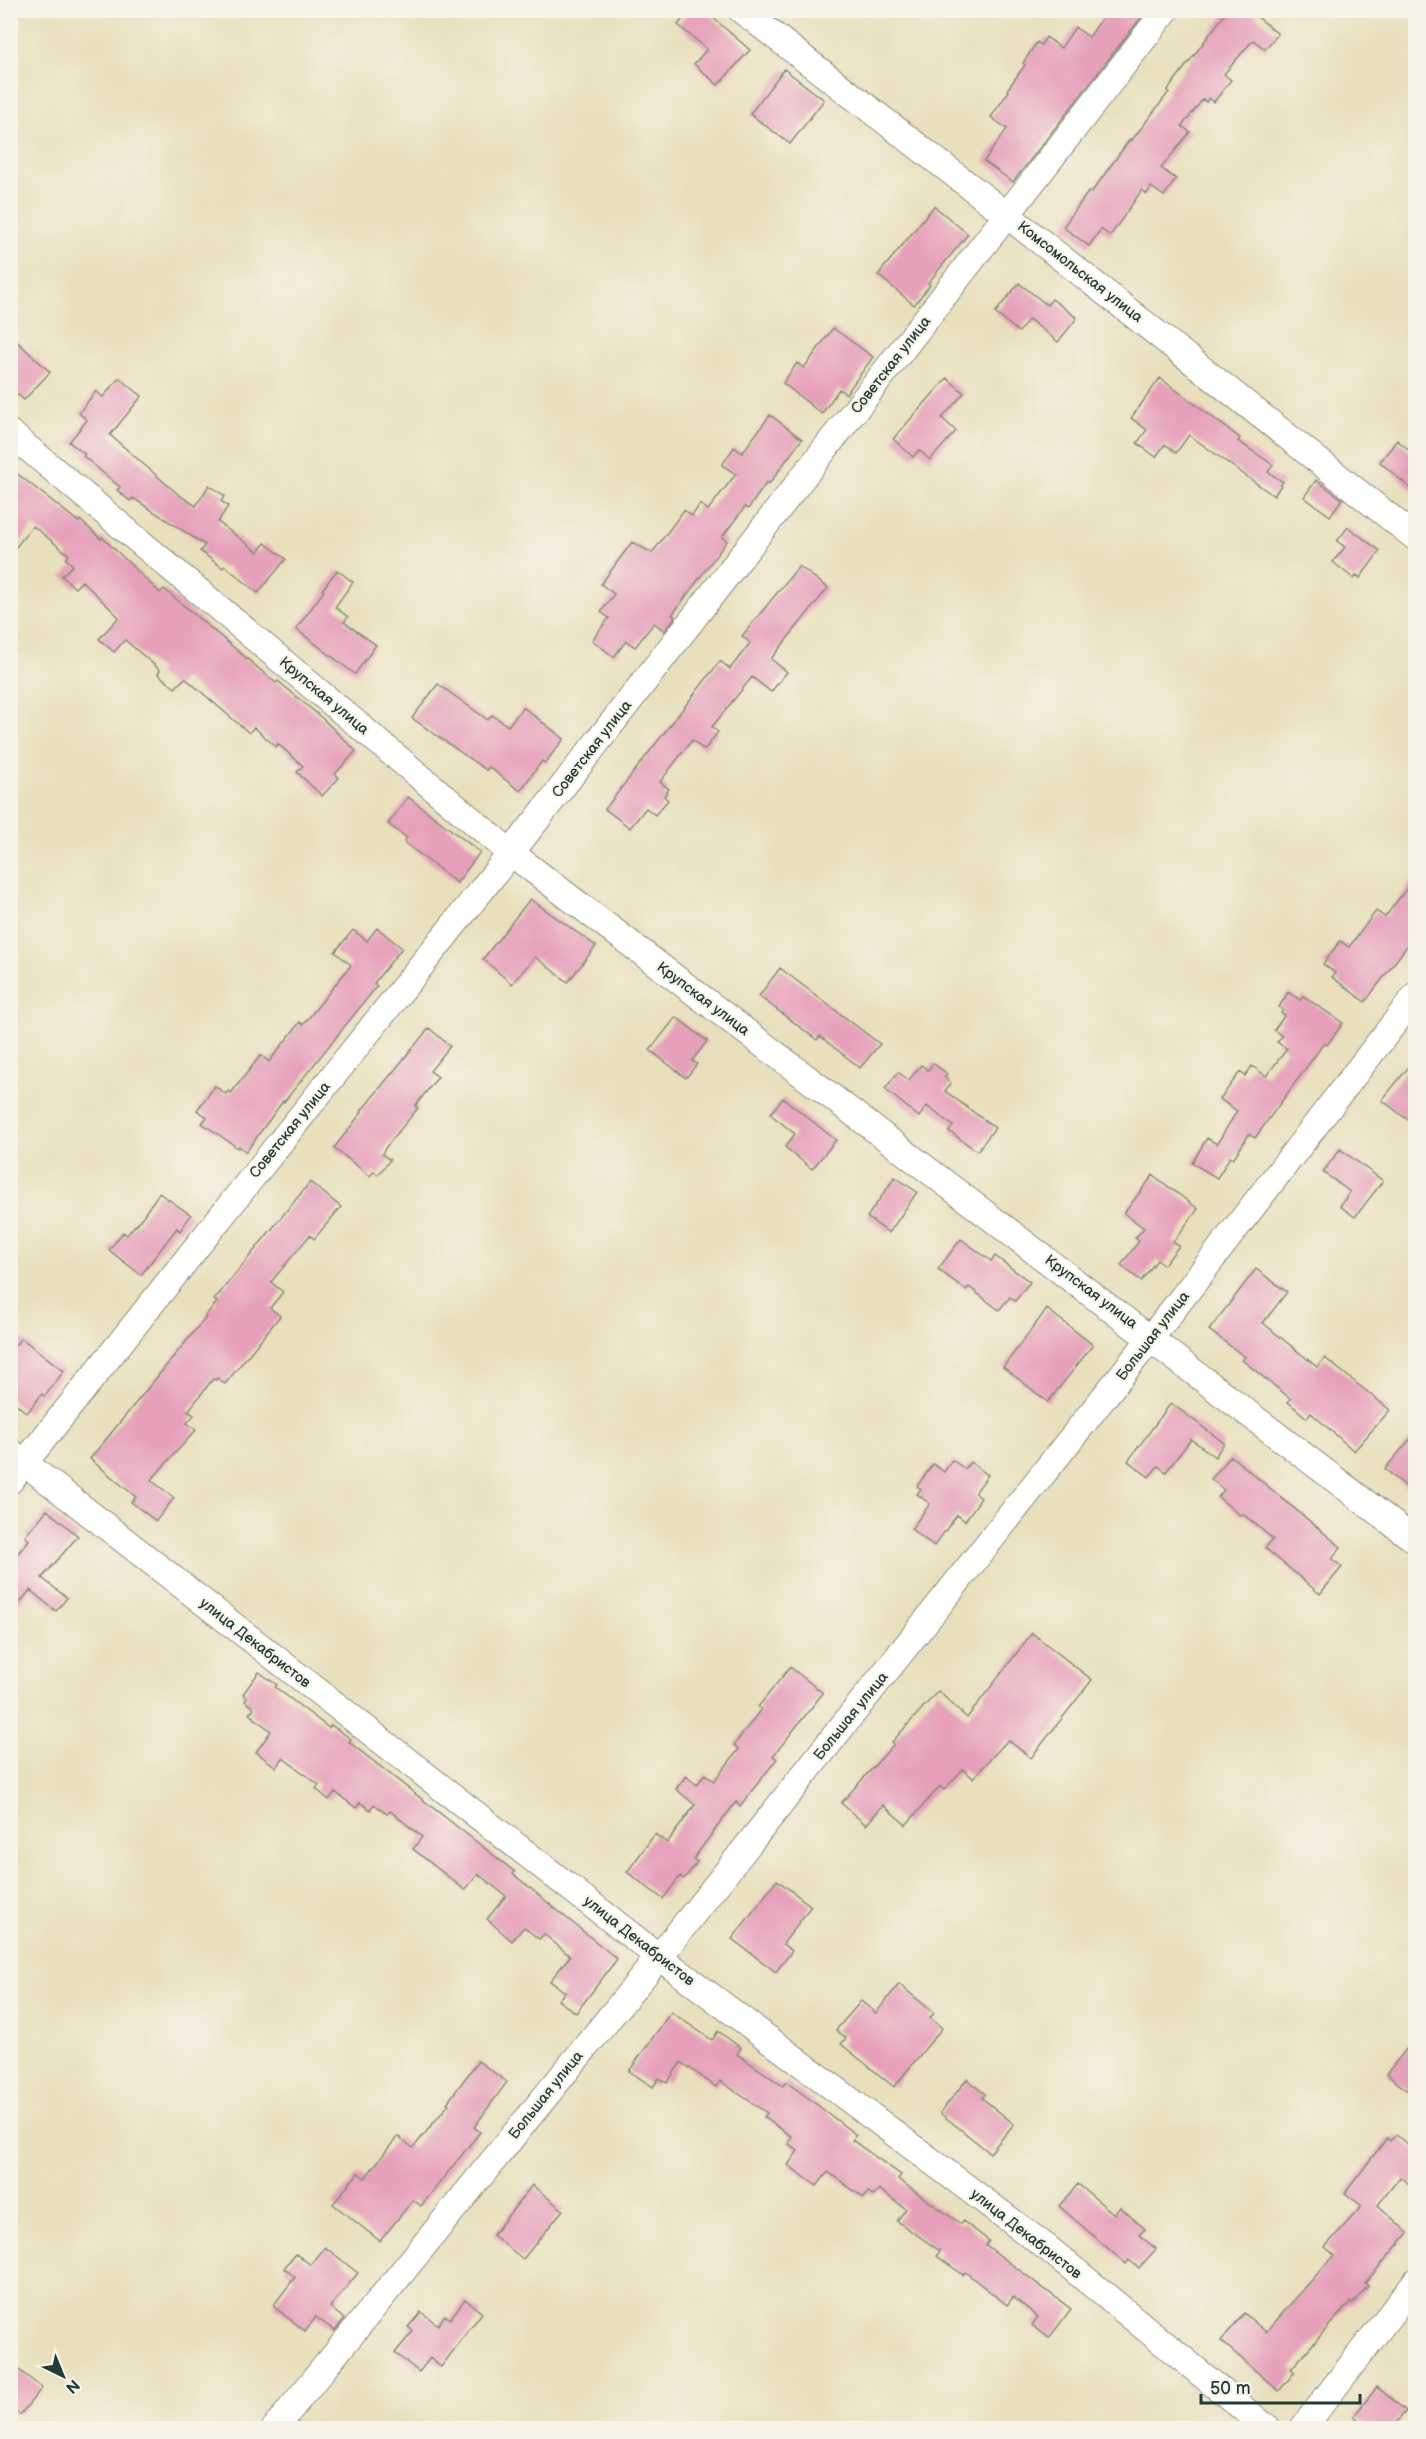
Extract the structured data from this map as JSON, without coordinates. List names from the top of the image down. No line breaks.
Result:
{"streets":{"street":["Комсомольская улица","Советская улица","Крупская улица","Большая улица","улица Декабристов"]},"crossings":[["Комсомольская улица","Советская улица"],["Советская улица","Крупская улица"],["Советская улица","улица Декабристов"],["Крупская улица","Большая улица"],["Большая улица","улица Декабристов"]],"scale_bar":"50 m","north":"bottom right"}
